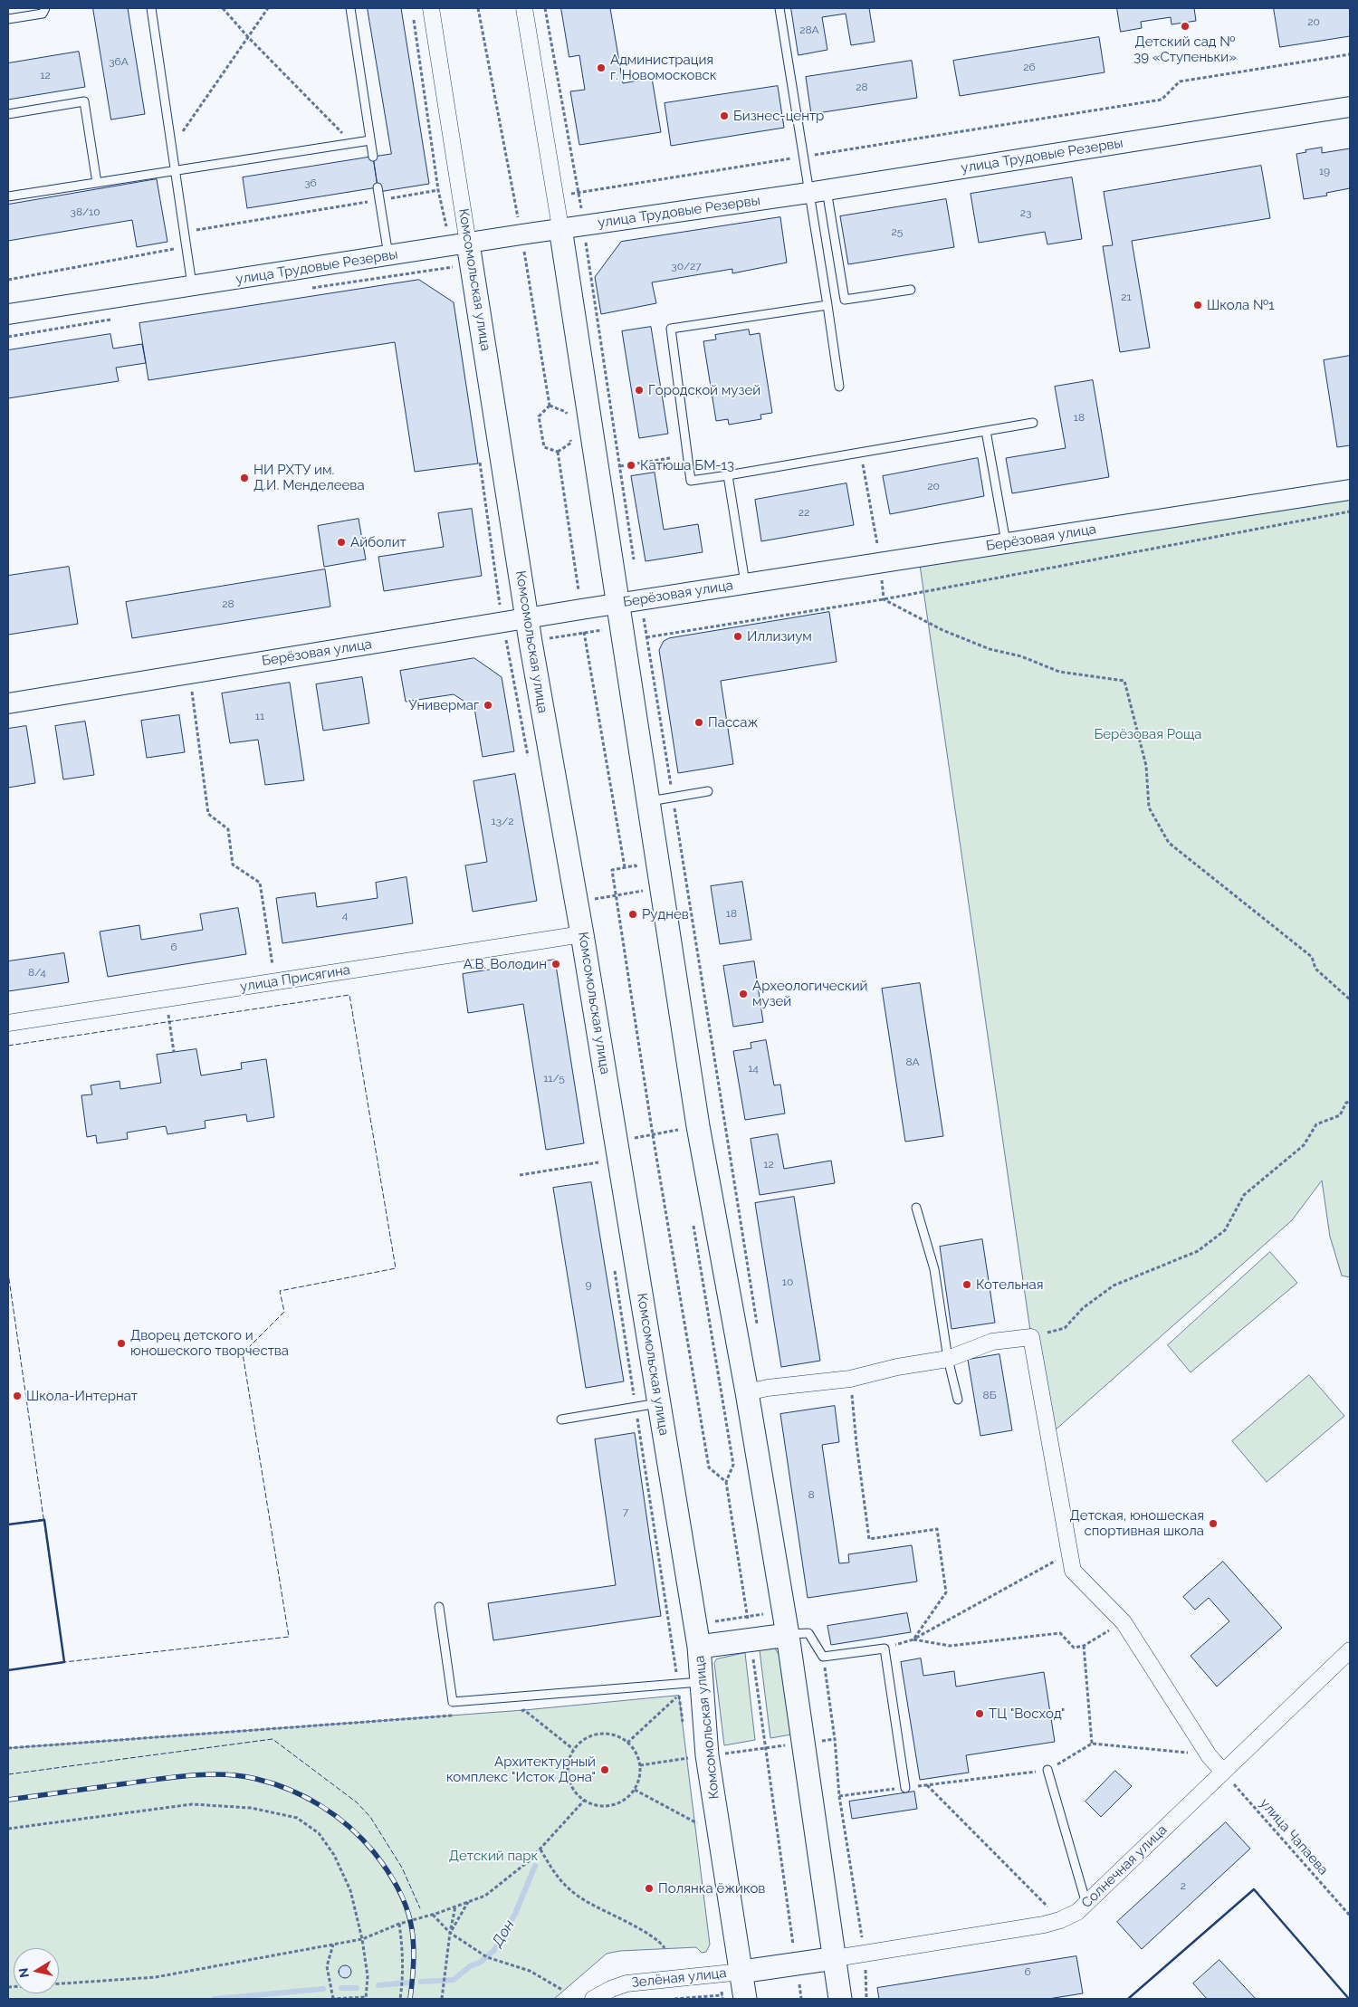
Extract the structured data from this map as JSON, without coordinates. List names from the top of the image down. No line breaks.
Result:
{"streets":{"main road":["Комсомольская улица"],"street":["улица Трудовые Резервы","Берёзовая улица","улица Присягина","Солнечная улица","Зелёная улица"],"path":["улица Чапаева"]},"crossings":[["улица Трудовые Резервы","Комсомольская улица"],["Комсомольская улица","Берёзовая улица"],["Комсомольская улица","улица Присягина"],["Комсомольская улица","Зелёная улица"],["улица Чапаева","Солнечная улица"]],"water":["Дон"],"parks":["Берёзовая Роща","Детский парк"],"places":["Детский сад № 39 «Ступеньки»","Администрация г. Новомосковск","Бизнес-центр","Школа №1","Городской музей","Катюша БМ-13","НИ РХТУ им. Д.И. Менделеева","Айболит","Иллизиум","Универмаг","Пассаж","Руднев","А.В. Володин","Археологический музей","Котельная","Дворец детского и юношеского творчества","Школа-Интернат","Детская, юношеская спортивная школа","ТЦ \"Восход\"","Архитектурный комплекс \"Исток Дона\"","Полянка ёжиков"],"house_numbers":["20","28А","36А","26","12","28","19","36","38/10","23","25","30/27","21","18","20","22","28","11","13/2","18","4","6","8/4","8А","14","11/5","12","10","9","8Б","8","7","2","6"],"north":"left"}
